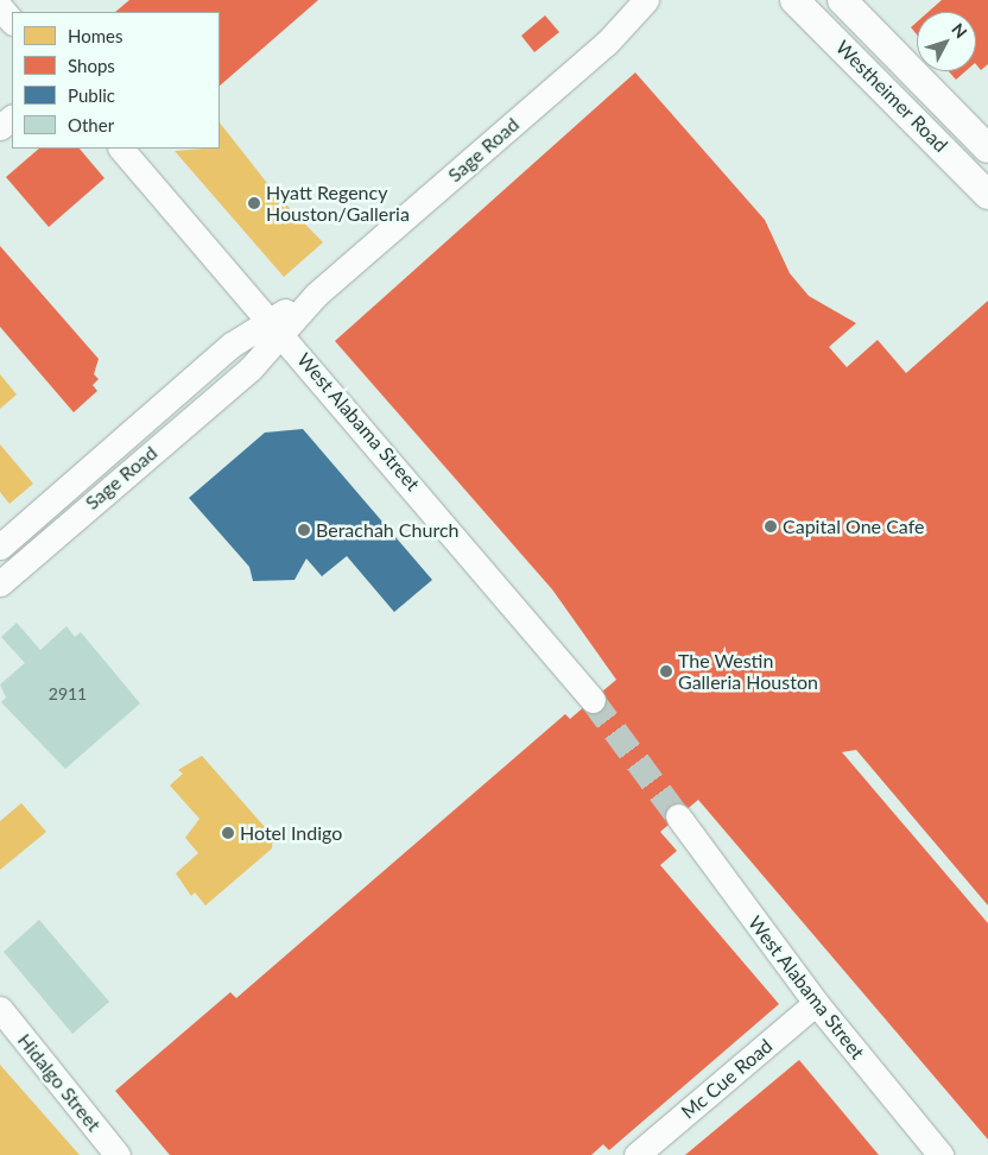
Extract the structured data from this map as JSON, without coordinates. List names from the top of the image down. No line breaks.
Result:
{"streets":{"main road":["Westheimer Road"],"street":["Sage Road","West Alabama Street","Mc Cue Road","Hidalgo Street"]},"crossings":[["Sage Road","West Alabama Street"],["West Alabama Street","Mc Cue Road"]],"places":["Hyatt Regency Houston/Galleria","Capital One Cafe","Berachah Church","The Westin Galleria Houston","Hotel Indigo"],"house_numbers":["2911"],"legend":["Homes","Shops","Public","Other"],"north":"top right"}
